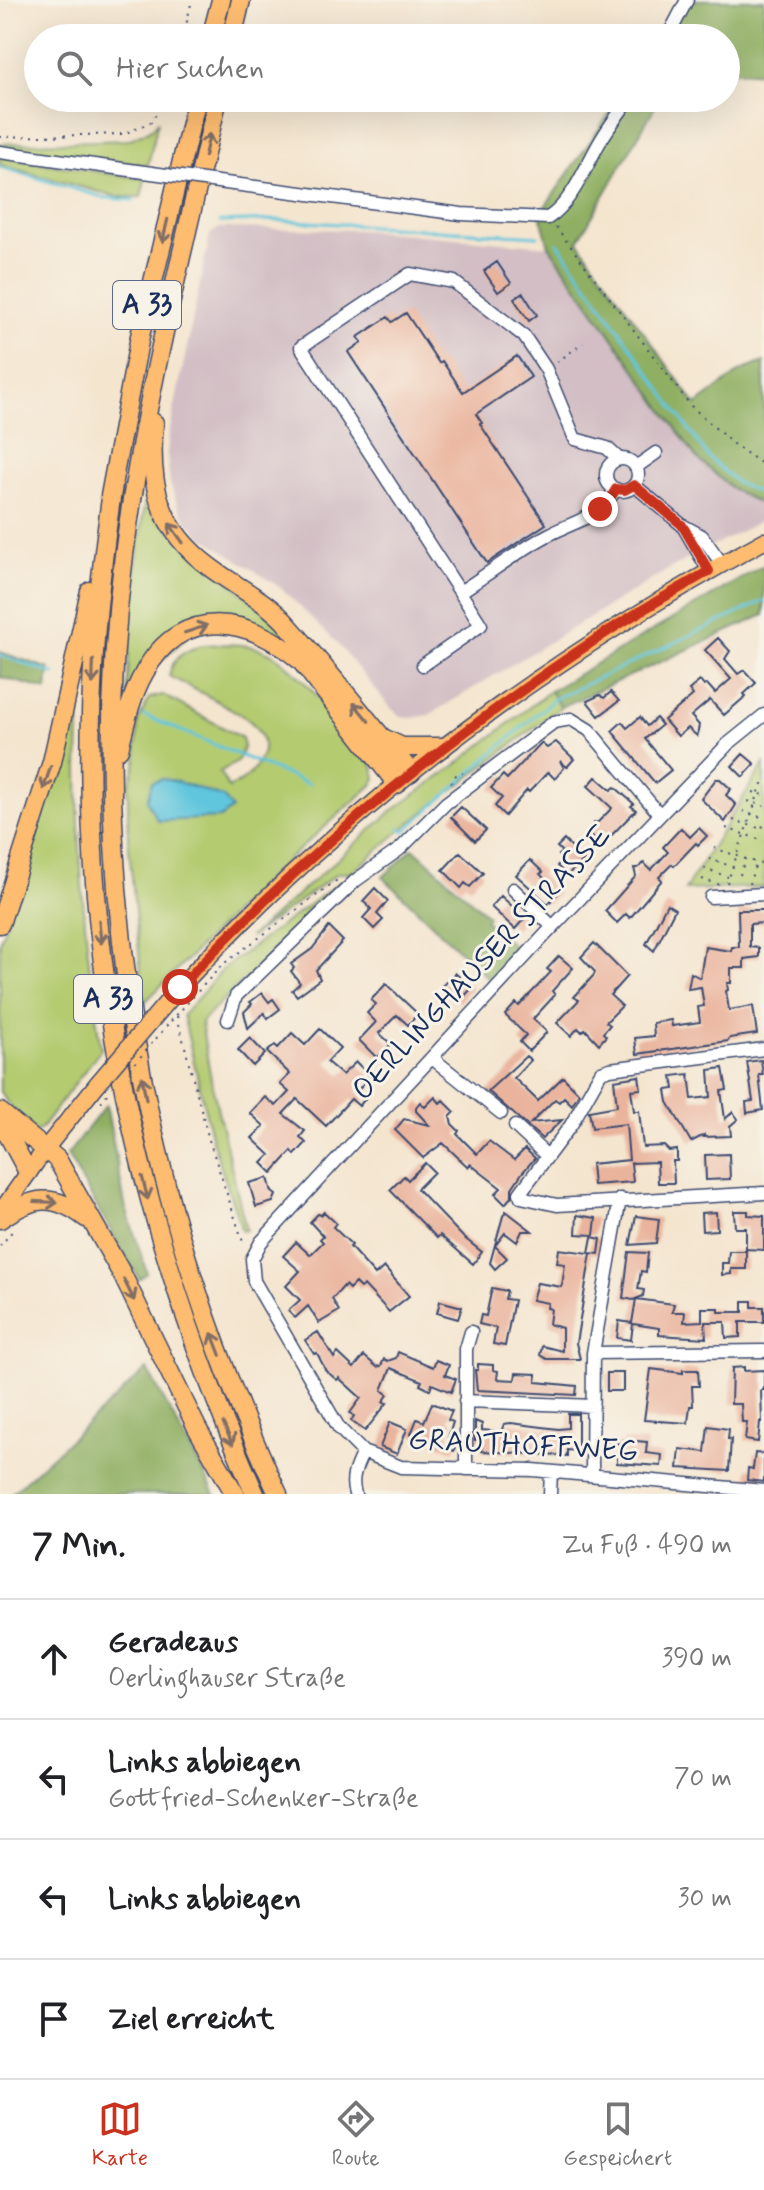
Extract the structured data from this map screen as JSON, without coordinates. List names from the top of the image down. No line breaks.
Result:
{"streets":{"highway":["A 33"],"street":["OERLINGHAUSER STRASSE","GRAUTHOFFWEG"]},"crossings":[["OERLINGHAUSER STRASSE","GRAUTHOFFWEG"]],"page":{"search":"Hier suchen","heading":["7 Min.","Zu Fuß · 490 m"],"list":[["Geradeaus","Oerlinghauser Straße","390 m"],["Links abbiegen","Gottfried-Schenker-Straße","70 m"],["Links abbiegen","30 m"],"Ziel erreicht"],"nav":["Karte","Route","Gespeichert"]}}
